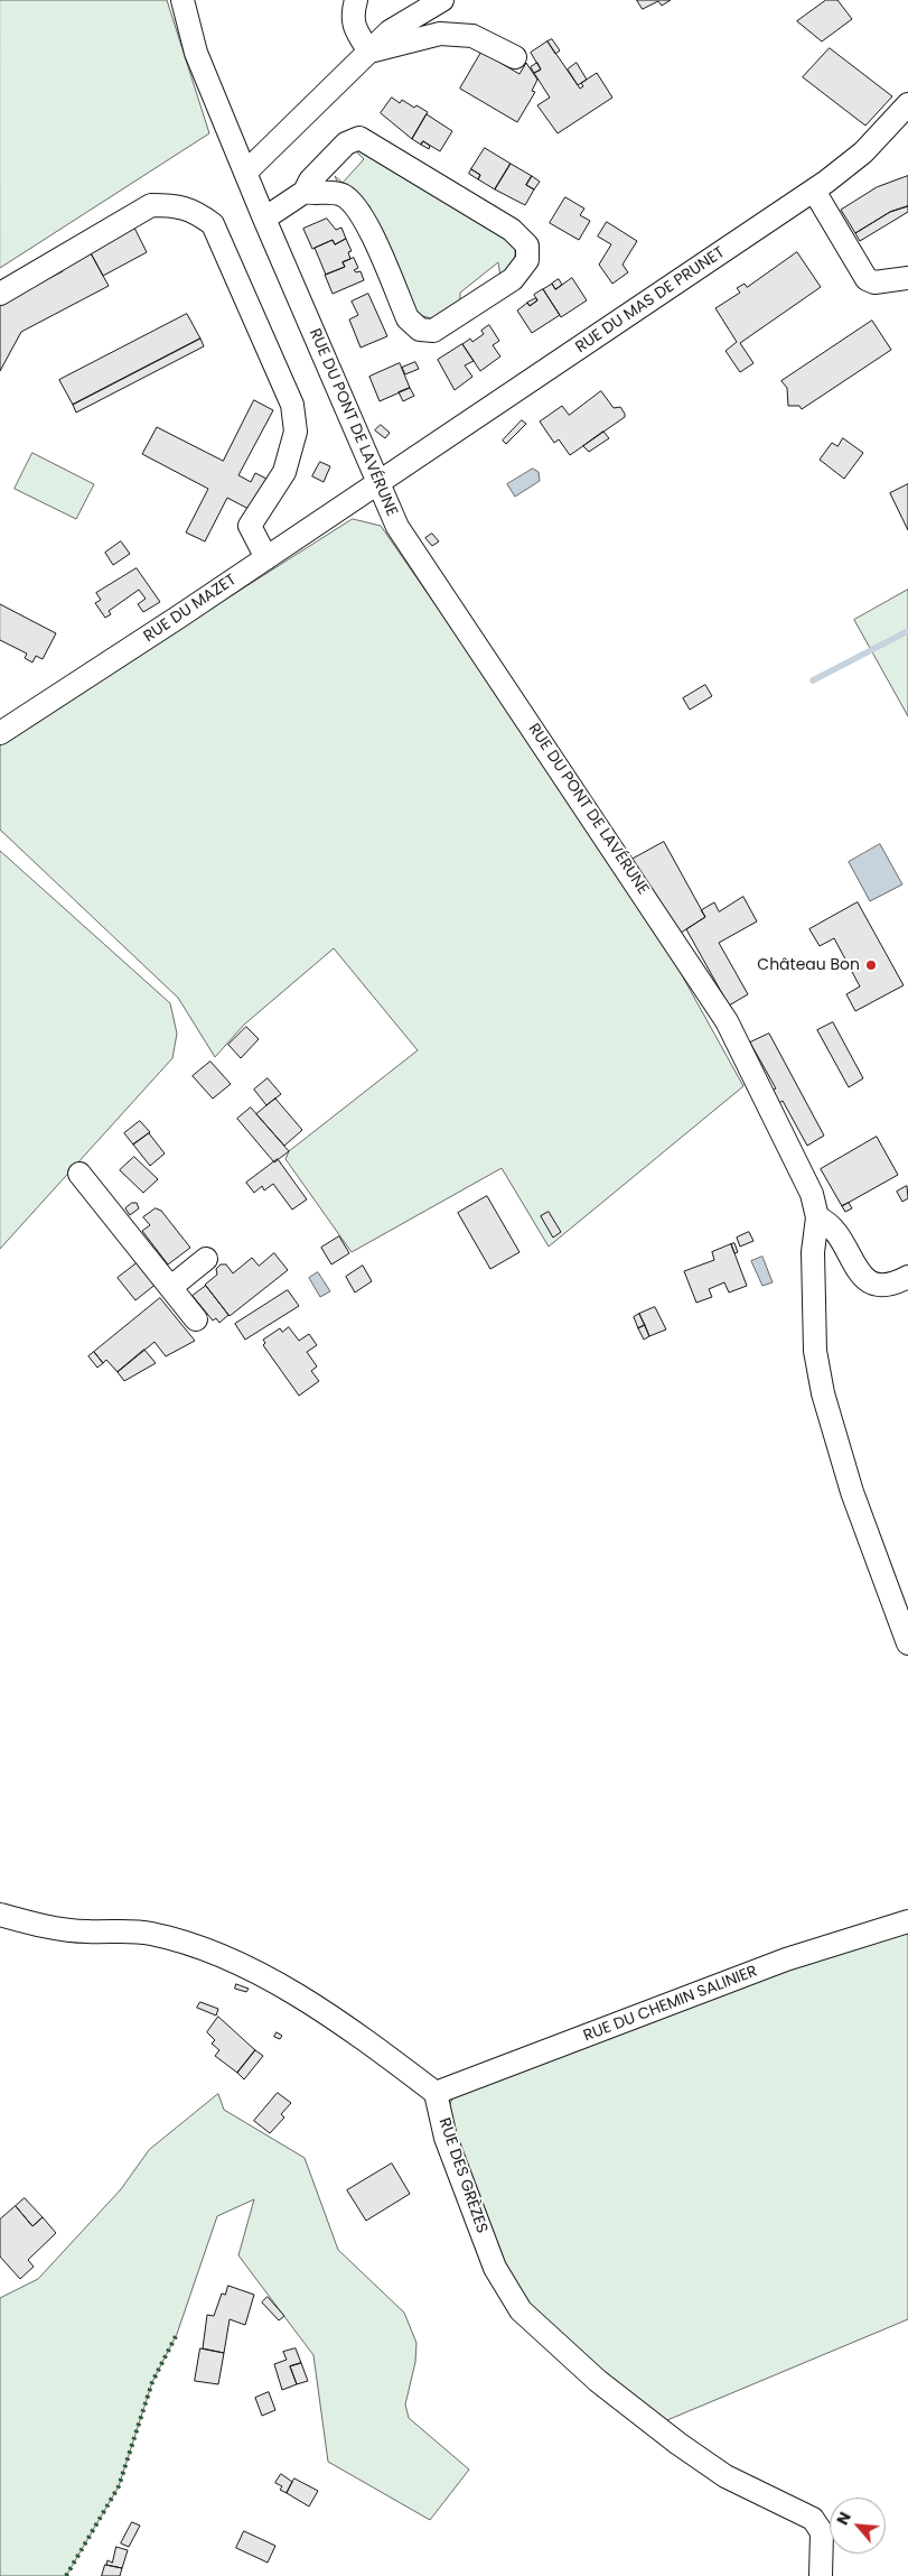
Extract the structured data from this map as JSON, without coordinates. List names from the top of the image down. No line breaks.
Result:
{"streets":{"street":["RUE DU MAS DE PRUNET","RUE DU PONT DE LAVÉRUNE","RUE DU MAZET","RUE DU CHEMIN SALINIER","RUE DES GRÈZES"]},"crossings":[["RUE DU MAS DE PRUNET","RUE DU PONT DE LAVÉRUNE"],["RUE DU MAS DE PRUNET","RUE DU MAZET"],["RUE DU PONT DE LAVÉRUNE","RUE DU MAZET"],["RUE DU CHEMIN SALINIER","RUE DES GRÈZES"]],"places":["Château Bon"],"north":"top left"}
